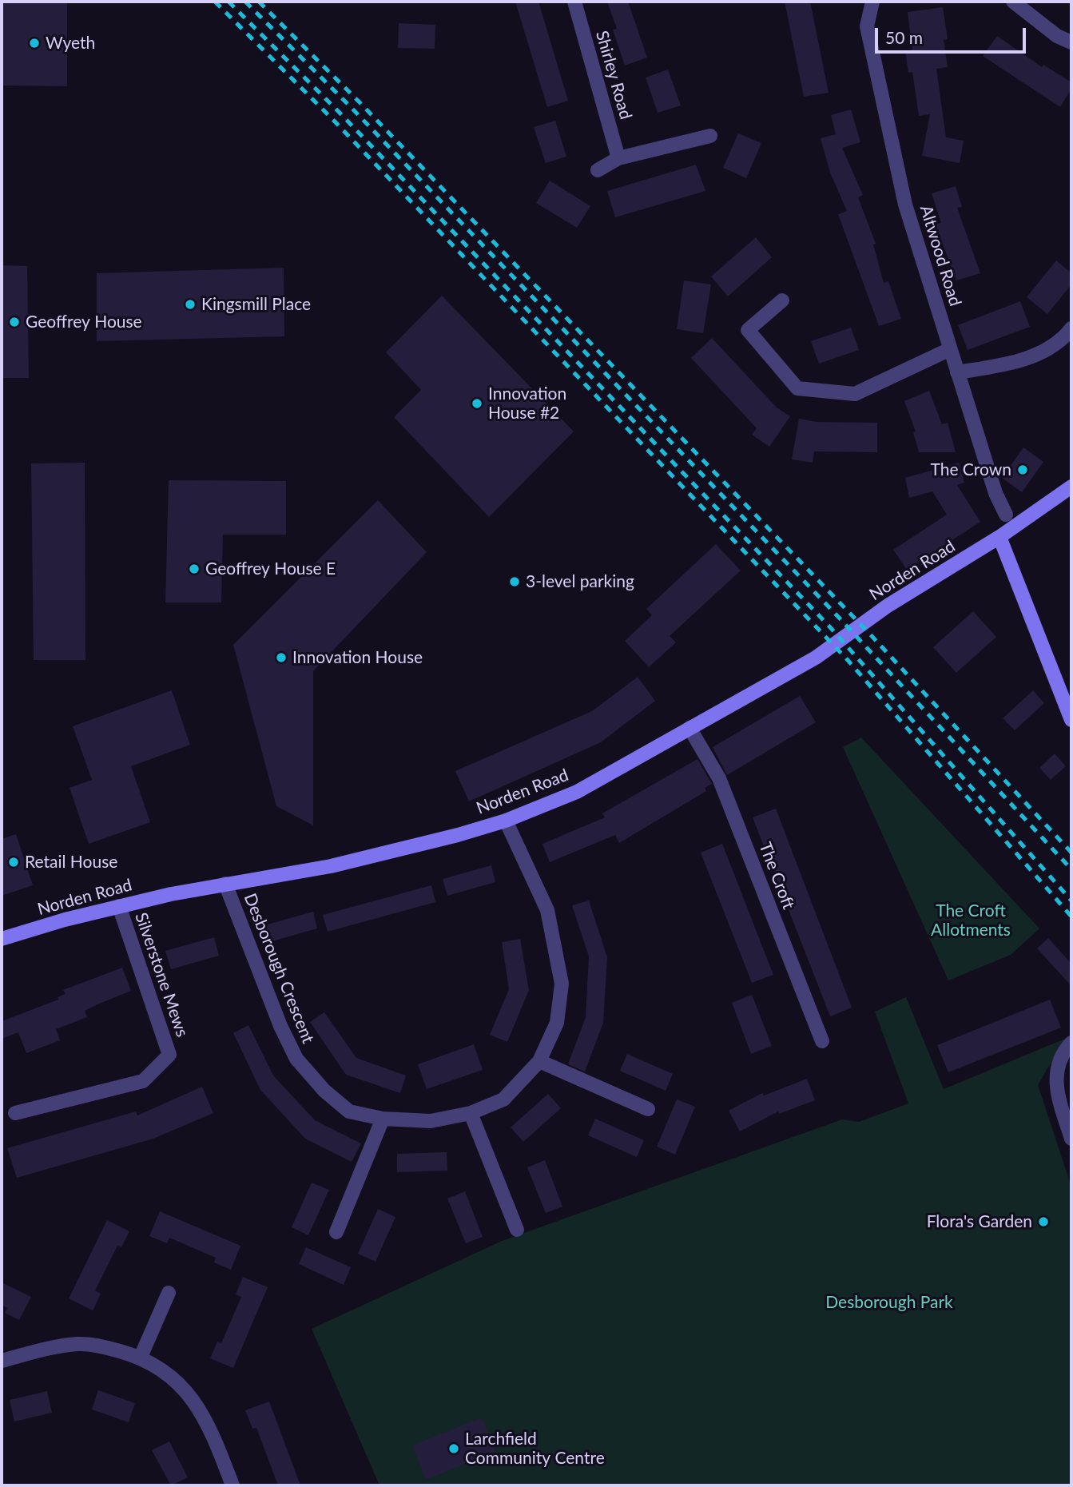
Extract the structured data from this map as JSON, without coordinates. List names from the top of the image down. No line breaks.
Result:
{"streets":{"street":["Shirley Road","Altwood Road","Norden Road","The Croft","Desborough Crescent","Silverstone Mews"]},"crossings":[["Norden Road","The Croft"],["Norden Road","Desborough Crescent"],["Norden Road","Silverstone Mews"]],"parks":["The Croft Allotments","Desborough Park"],"places":["Wyeth","Kingsmill Place","Geoffrey House","Innovation House #2","The Crown","Geoffrey House E","3-level parking","Innovation House","Retail House","Flora's Garden","Larchfield Community Centre"],"scale_bar":"50 m"}
